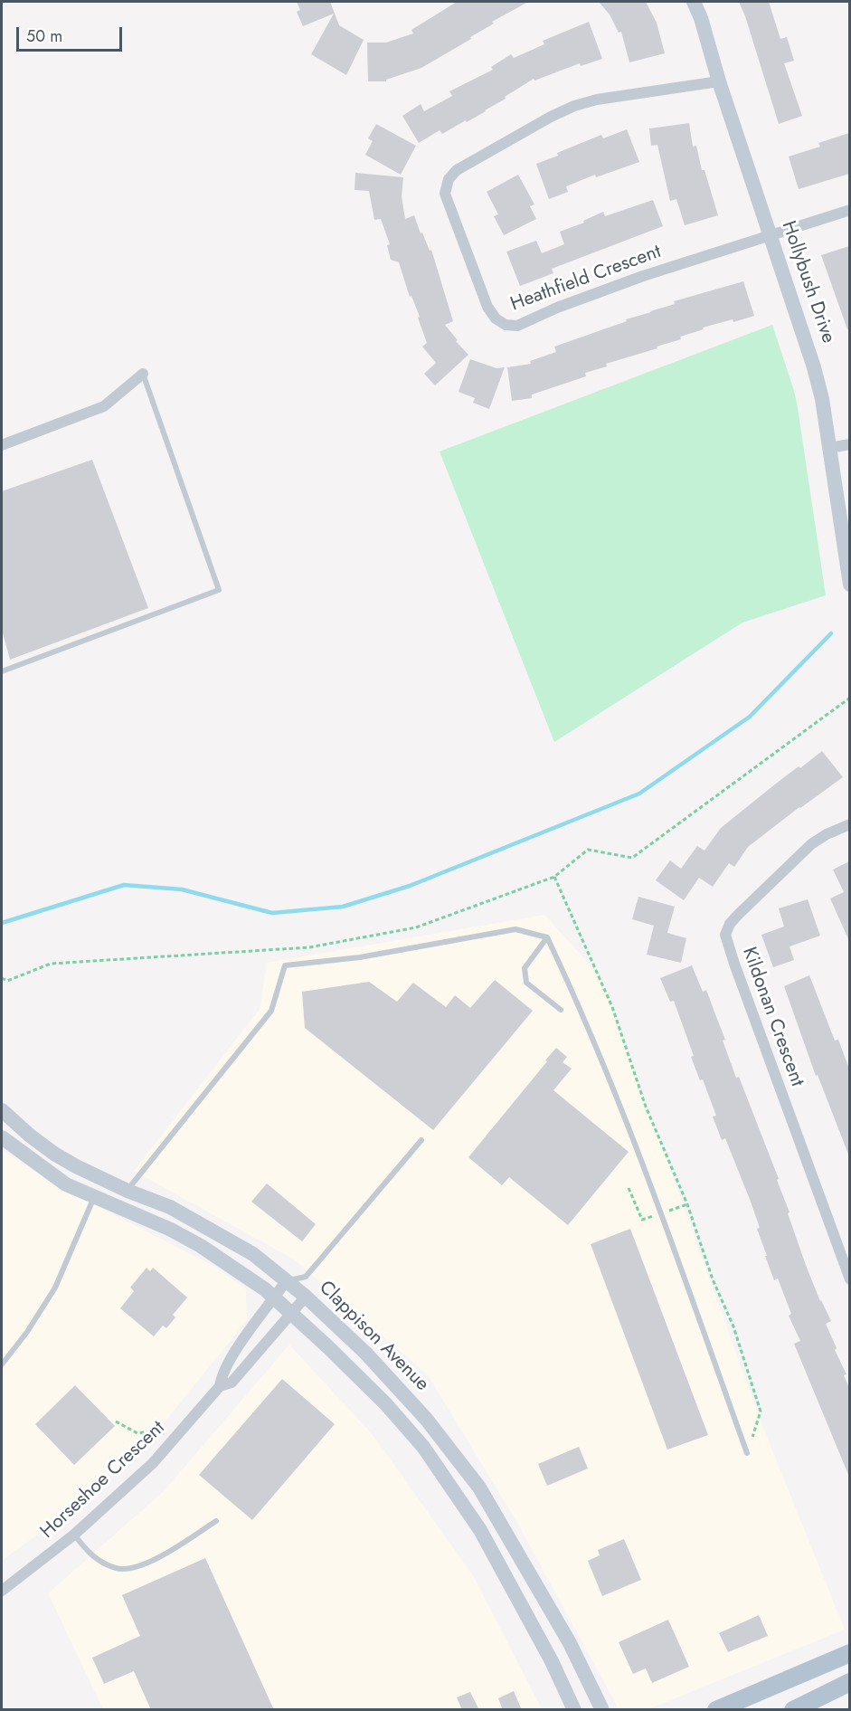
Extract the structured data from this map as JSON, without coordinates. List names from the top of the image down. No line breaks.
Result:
{"streets":{"main road":["Hollybush Drive","Clappison Avenue"],"street":["Heathfield Crescent","Kildonan Crescent","Horseshoe Crescent"]},"crossings":[["Heathfield Crescent","Hollybush Drive"],["Clappison Avenue","Horseshoe Crescent"]],"scale_bar":"50 m"}
